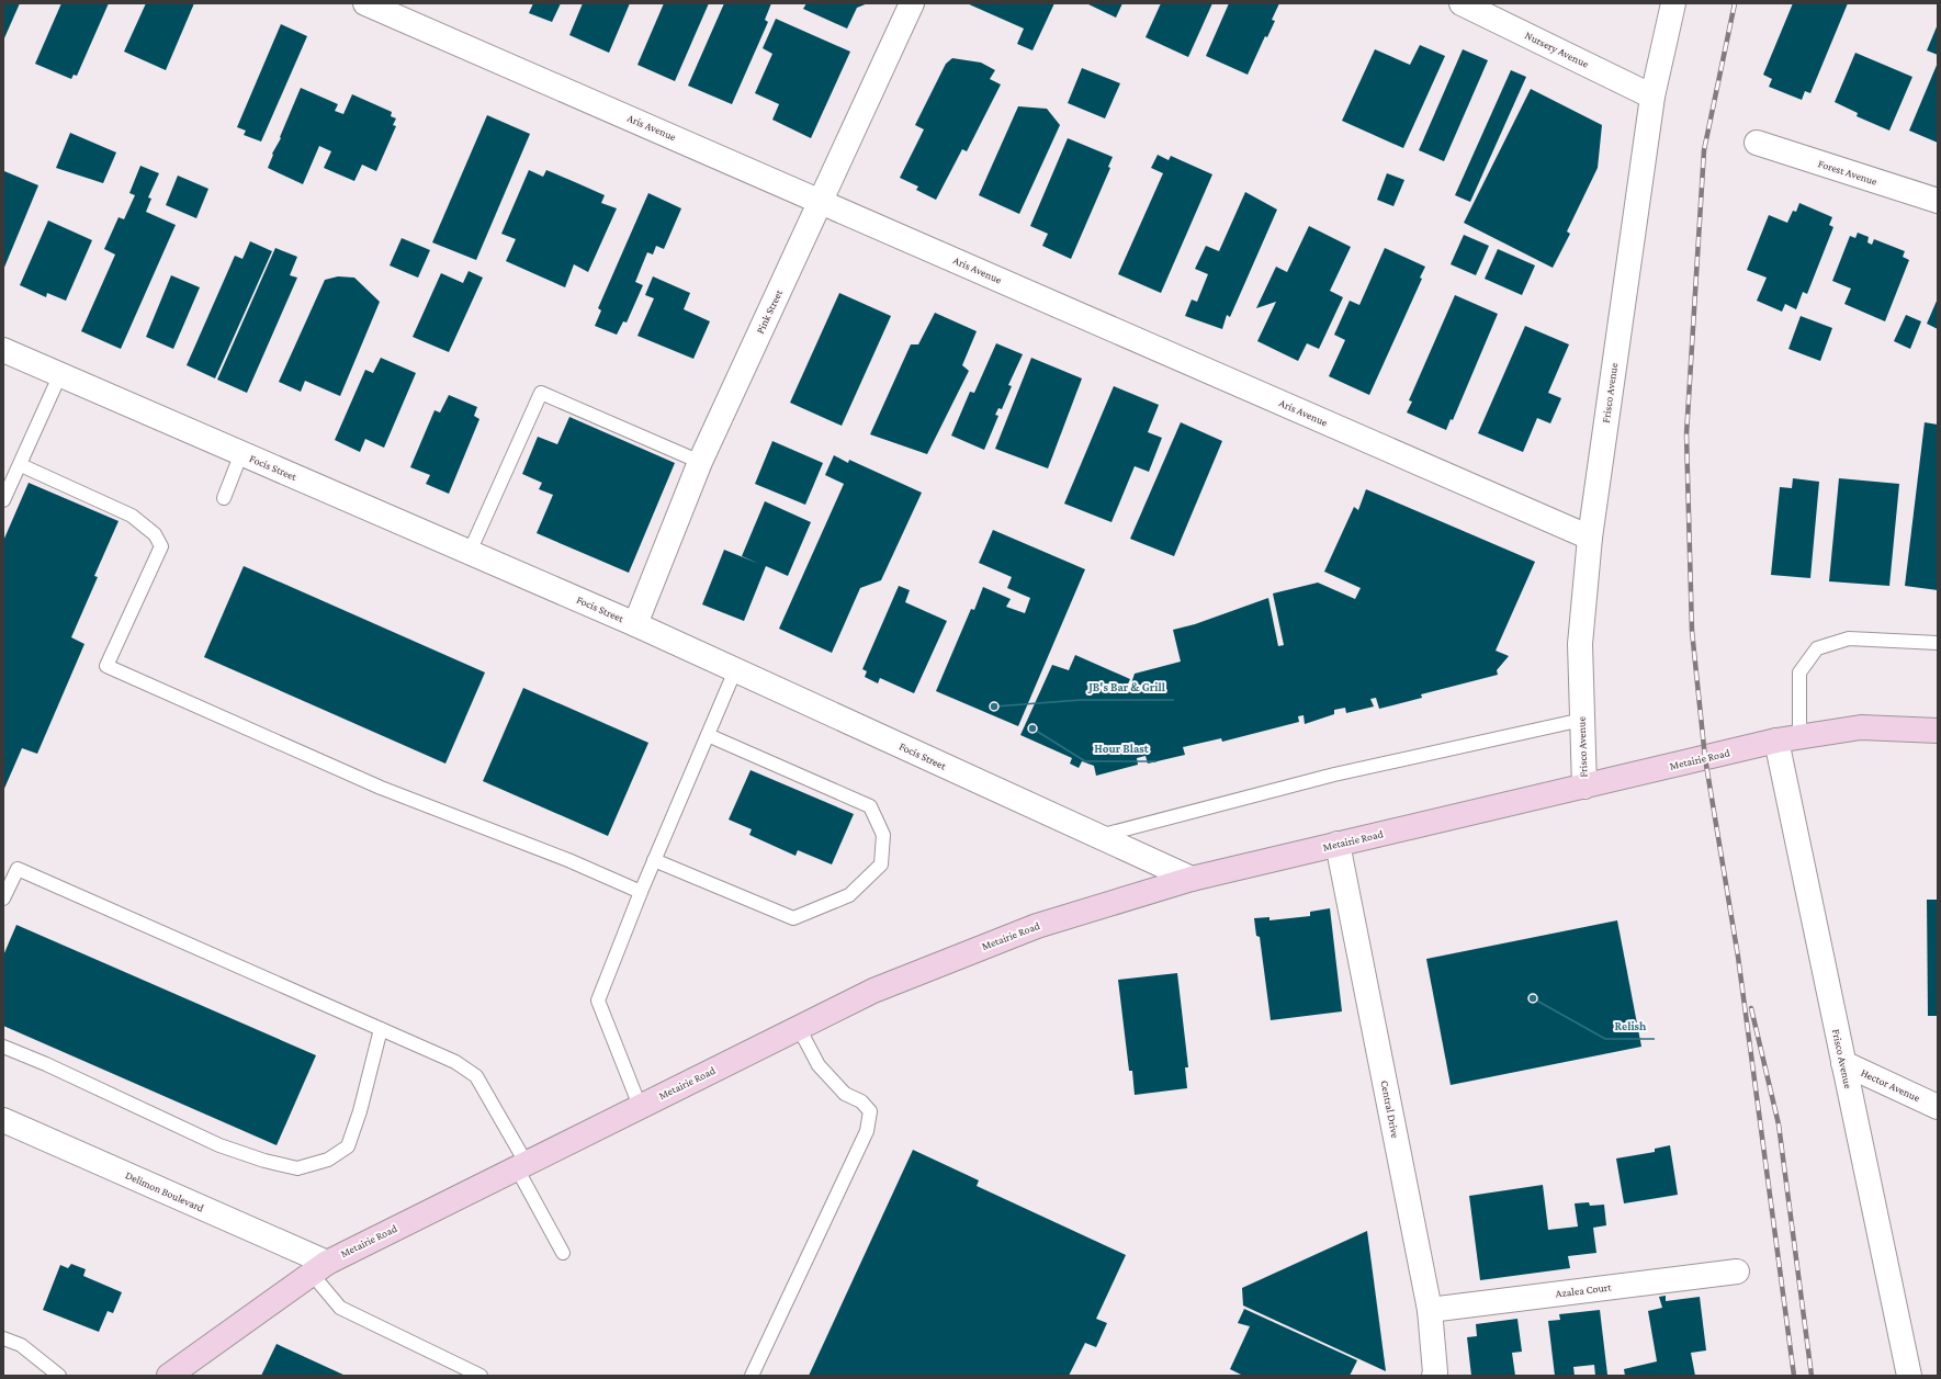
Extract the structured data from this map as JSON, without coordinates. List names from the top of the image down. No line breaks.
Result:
{"streets":{"main road":["Metairie Road"],"street":["Nursery Avenue","Aris Avenue","Forest Avenue","Pink Street","Frisco Avenue","Focis Street","Hector Avenue","Central Drive","Delimon Boulevard","Azalea Court"]},"crossings":[["Nursery Avenue","Frisco Avenue"],["Aris Avenue","Pink Street"],["Aris Avenue","Frisco Avenue"],["Pink Street","Focis Street"],["Frisco Avenue","Metairie Road"],["Frisco Avenue","Hector Avenue"],["Focis Street","Metairie Road"],["Metairie Road","Central Drive"],["Metairie Road","Delimon Boulevard"],["Central Drive","Azalea Court"]],"places":["JB's Bar & Grill","Hour Blast","Relish"]}
